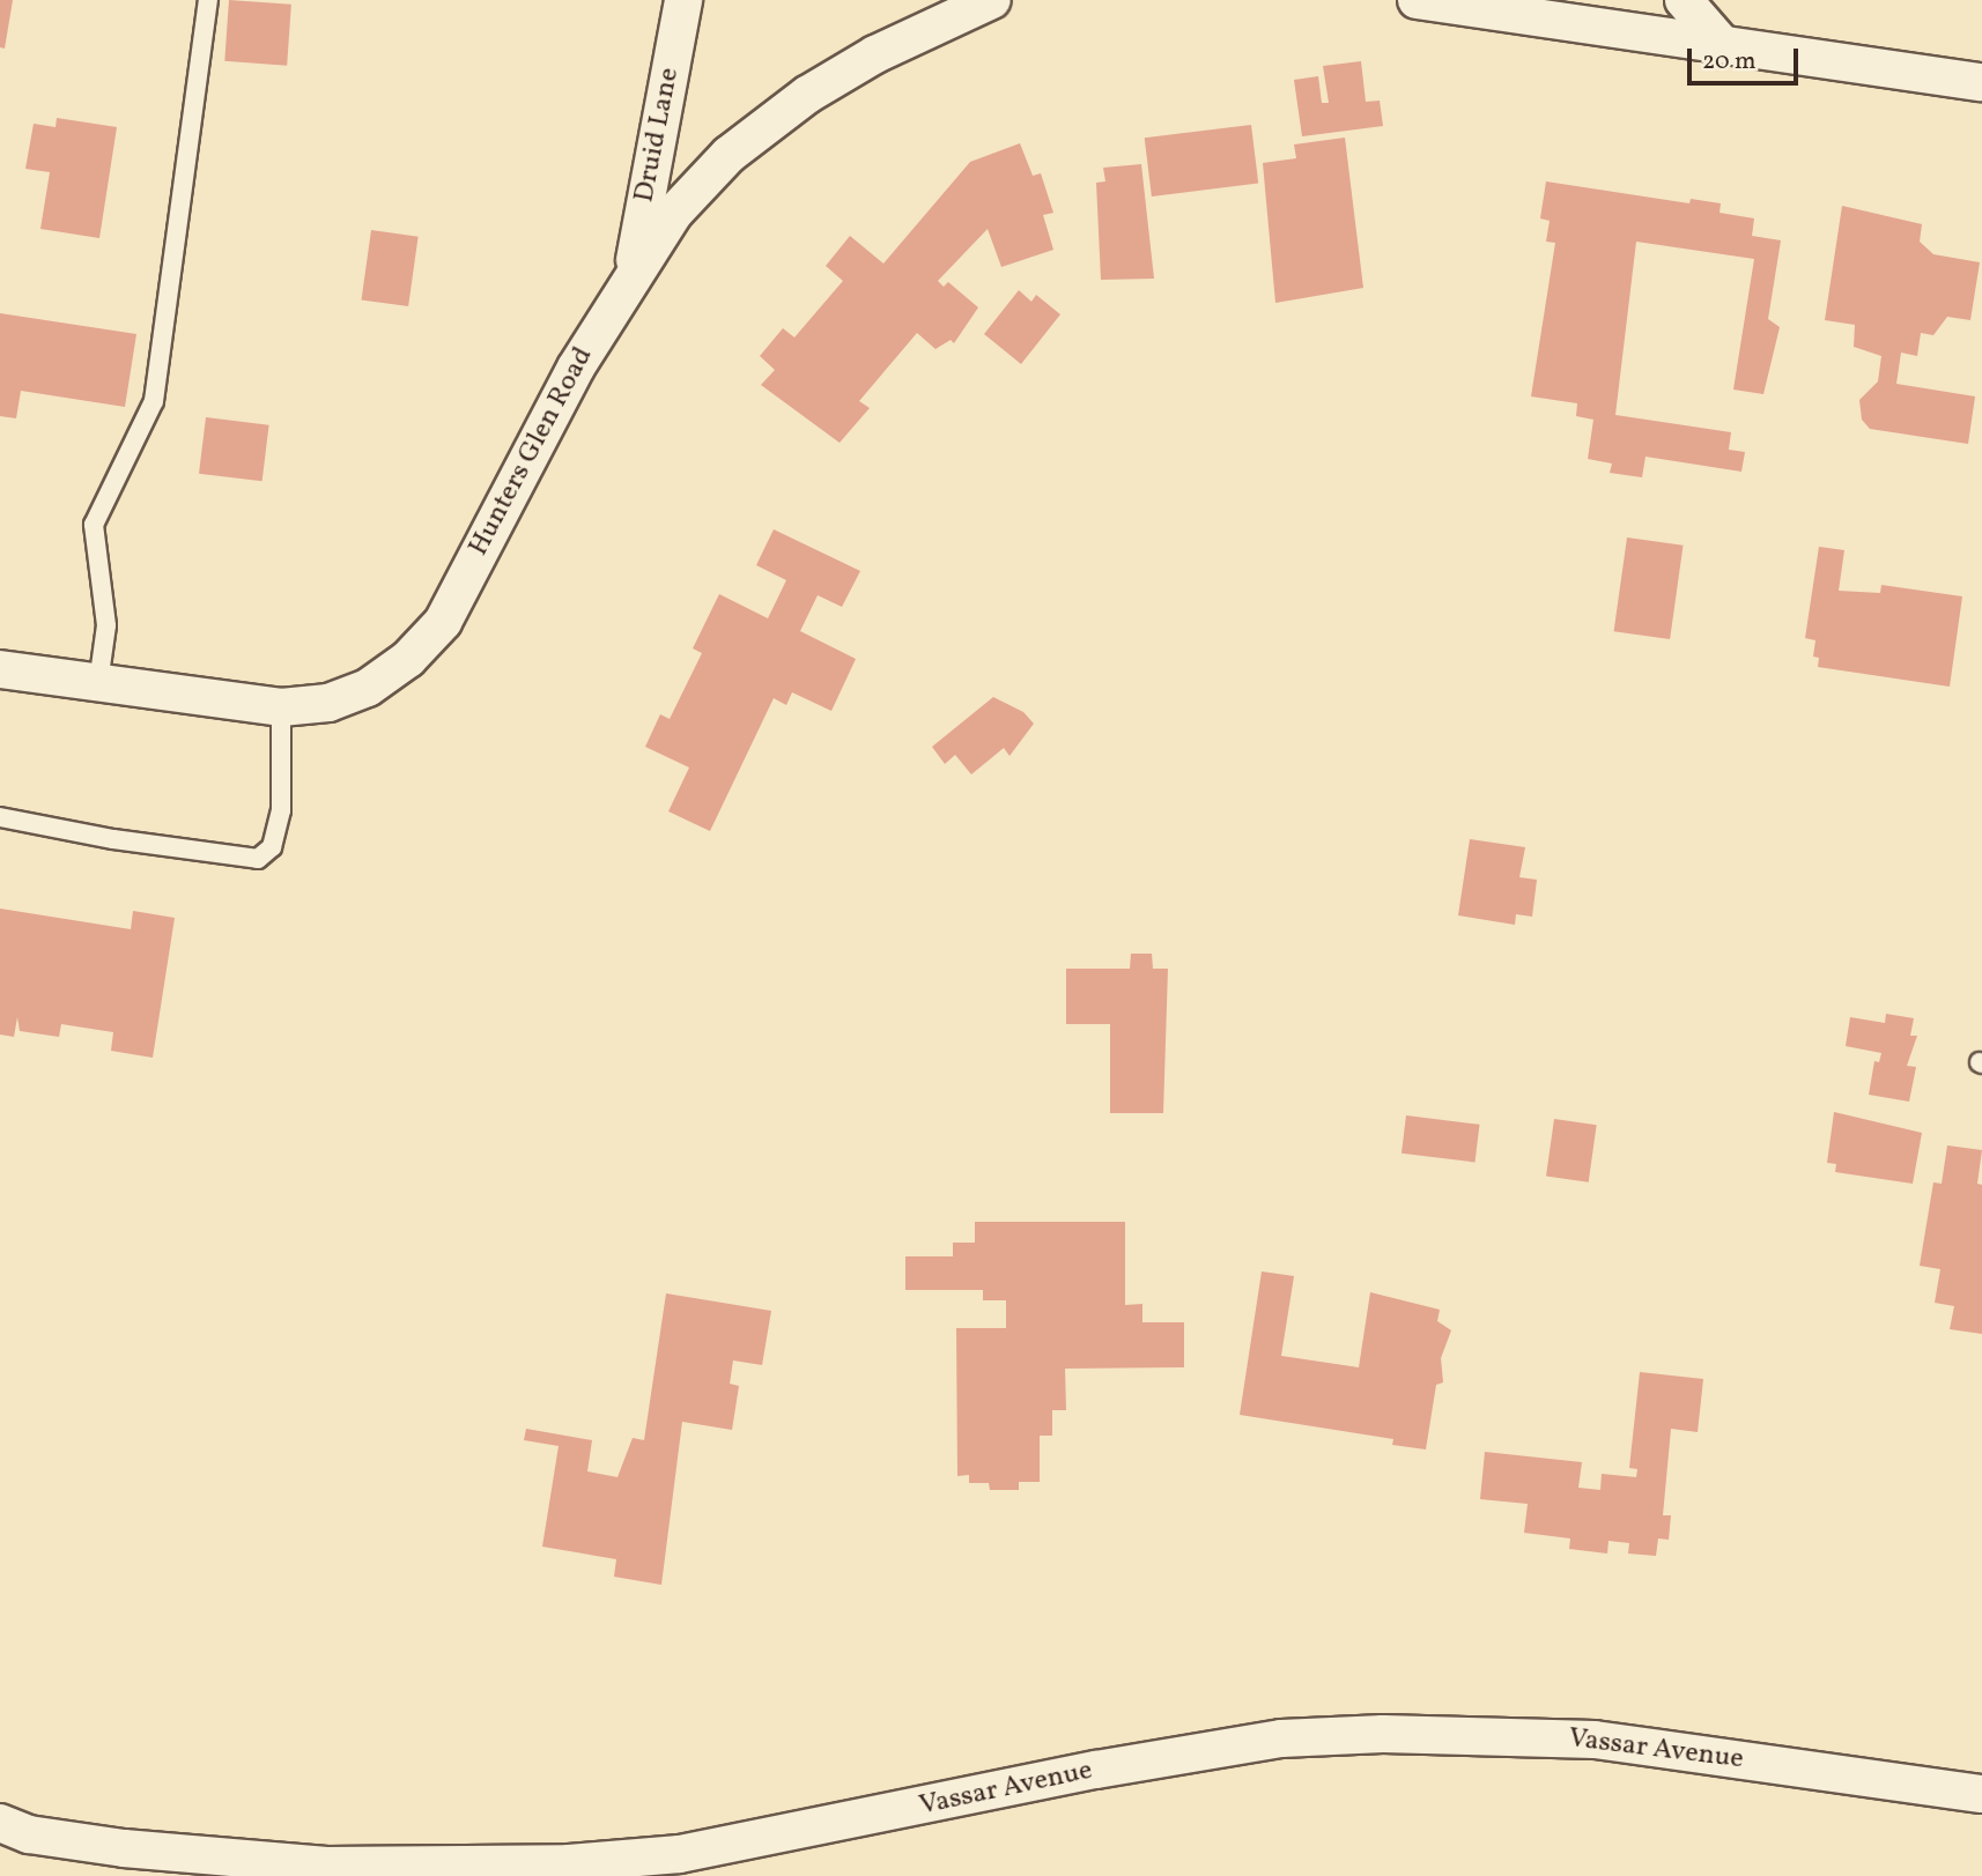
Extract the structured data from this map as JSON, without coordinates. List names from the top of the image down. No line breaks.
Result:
{"streets":{"street":["Druid Lane","Hunters Glen Road","Vassar Avenue"]},"crossings":[["Druid Lane","Hunters Glen Road"]],"scale_bar":"20 m"}
